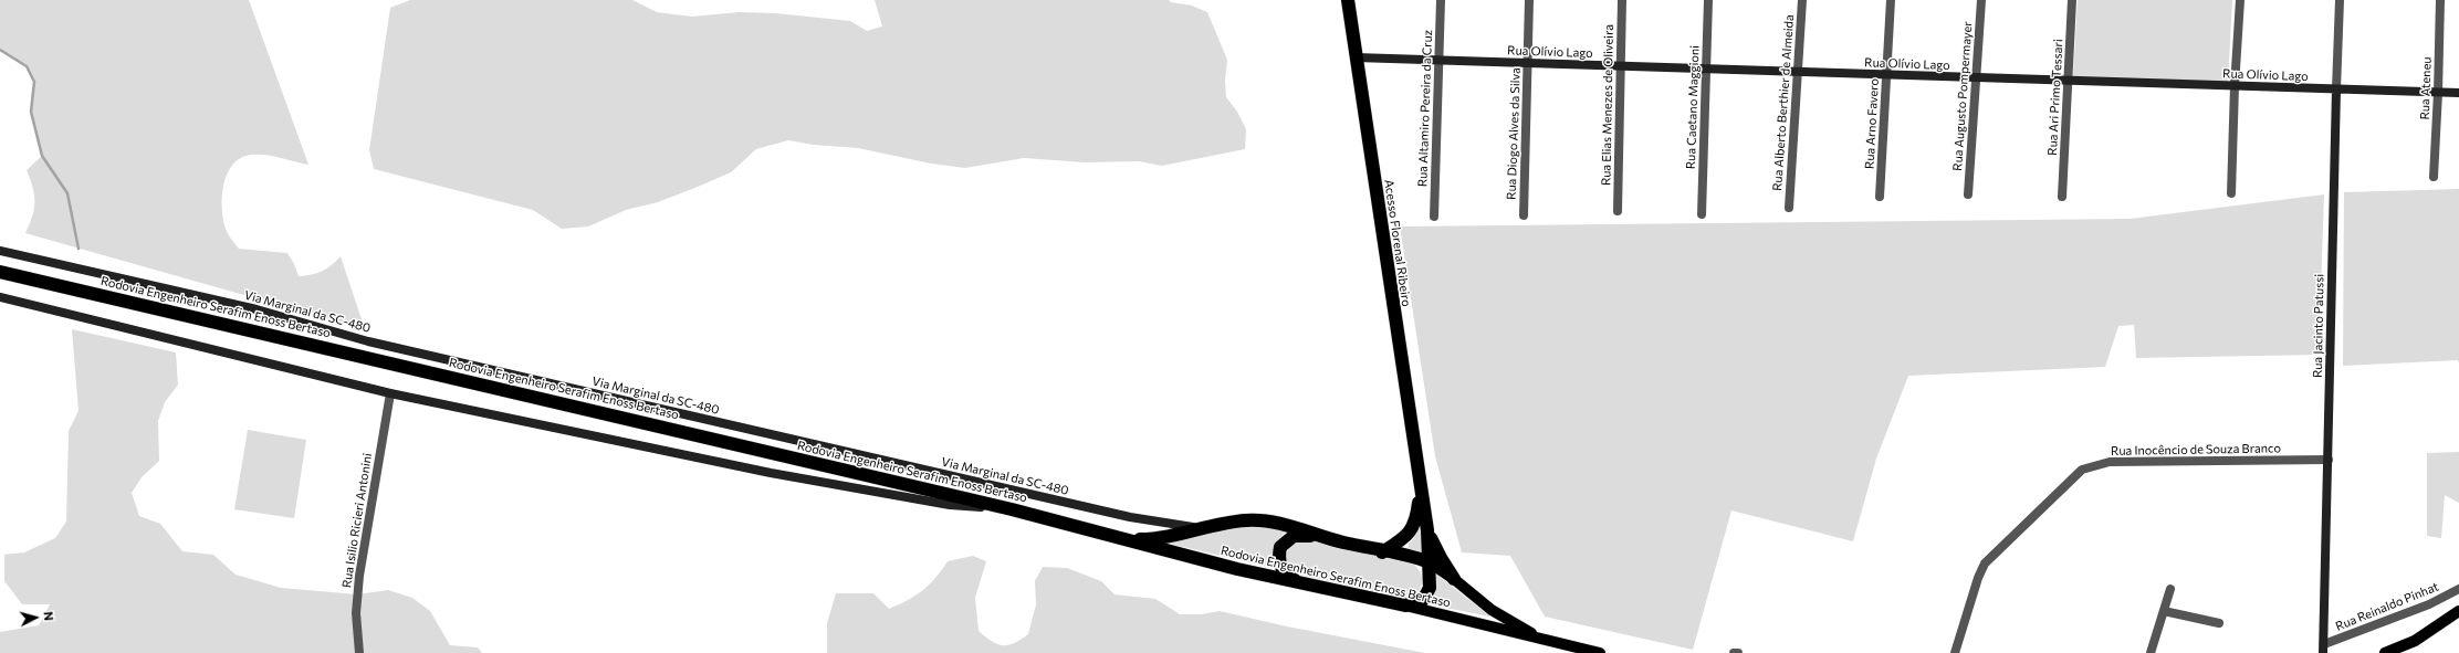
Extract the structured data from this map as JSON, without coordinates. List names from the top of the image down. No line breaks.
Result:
{"streets":{"highway":["Acesso Florenal Ribeiro","Rodovia Engenheiro Serafim Enoss Bertaso"],"main road":["Rua Olívio Lago","Via Marginal da SC-480","Rua Jacinto Patussi"],"street":["Rua Ateneu","Rua Augusto Pompermayer","Rua Ari Primo Tessari","Rua Alberto Berthier de Almeida","Rua Elias Menezes de Oliveira","Rua Caetano Maggioni","Rua Altamiro Pereira da Cruz","Rua Arno Favero","Rua Diogo Alves da Silva","Rua Inocêncio de Souza Branco","Rua Isilio Ricieri Antonini","Rua Reinaldo Pinhat"]},"crossings":[["Rua Olívio Lago","Rua Ateneu"],["Rua Olívio Lago","Rua Augusto Pompermayer"],["Rua Olívio Lago","Rua Ari Primo Tessari"],["Rua Olívio Lago","Rua Alberto Berthier de Almeida"],["Rua Olívio Lago","Rua Elias Menezes de Oliveira"],["Rua Olívio Lago","Rua Caetano Maggioni"],["Rua Olívio Lago","Rua Altamiro Pereira da Cruz"],["Rua Olívio Lago","Rua Arno Favero"],["Rua Olívio Lago","Rua Diogo Alves da Silva"],["Rua Olívio Lago","Acesso Florenal Ribeiro"],["Rua Olívio Lago","Rua Jacinto Patussi"],["Acesso Florenal Ribeiro","Rodovia Engenheiro Serafim Enoss Bertaso"],["Rodovia Engenheiro Serafim Enoss Bertaso","Via Marginal da SC-480"],["Rua Jacinto Patussi","Rua Inocêncio de Souza Branco"],["Rua Jacinto Patussi","Rua Reinaldo Pinhat"]],"north":"right"}
